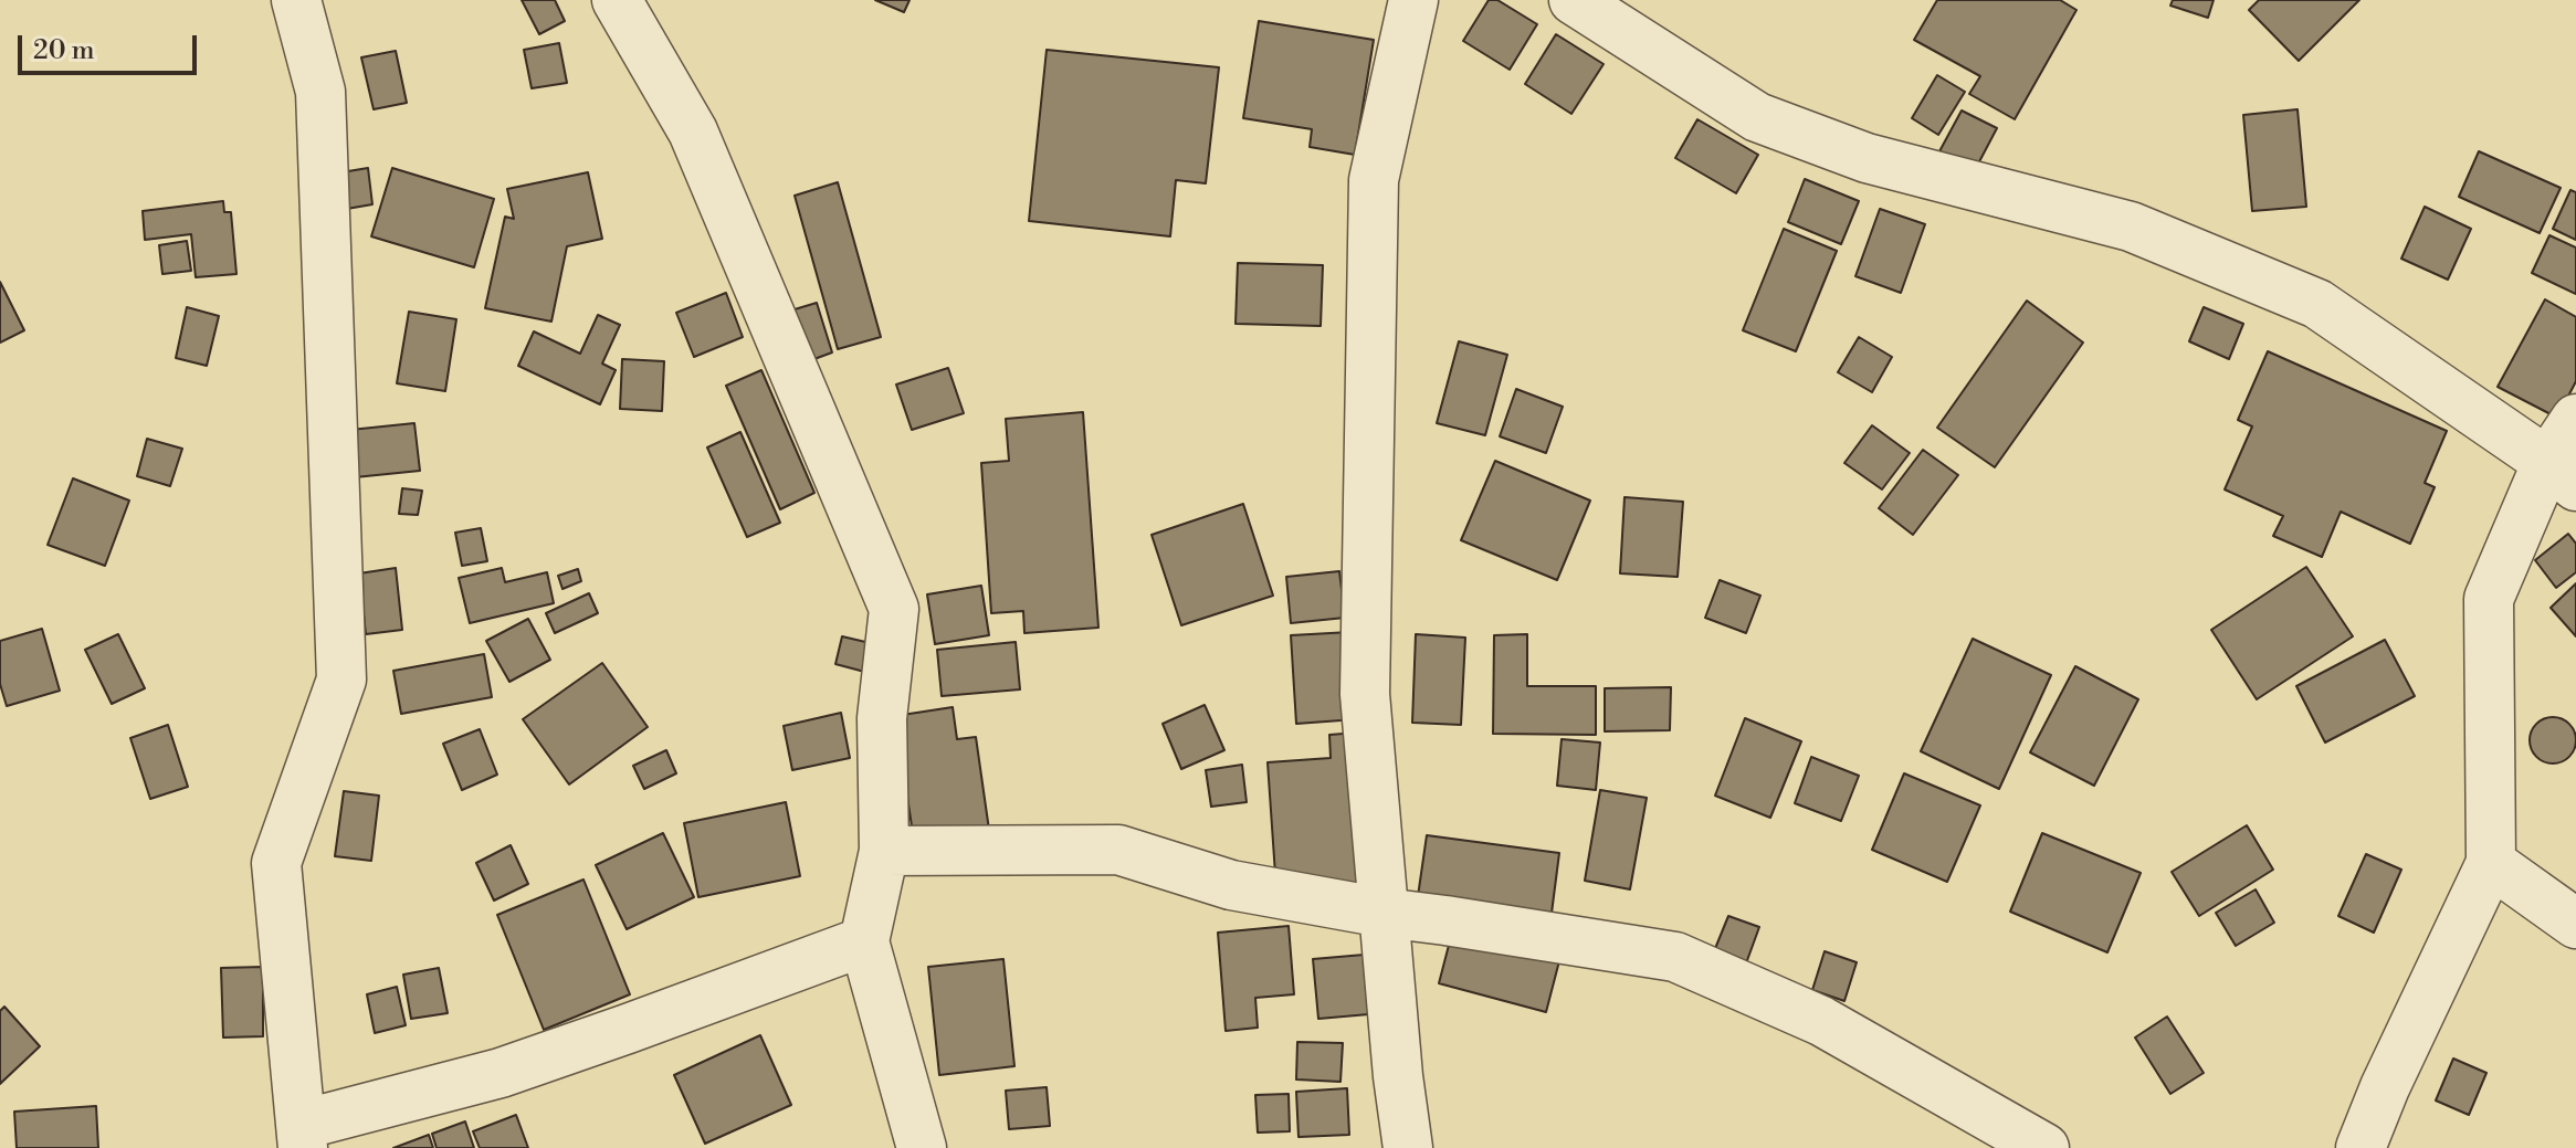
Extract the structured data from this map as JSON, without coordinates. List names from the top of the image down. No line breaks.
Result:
{"scale_bar":"20 m"}
